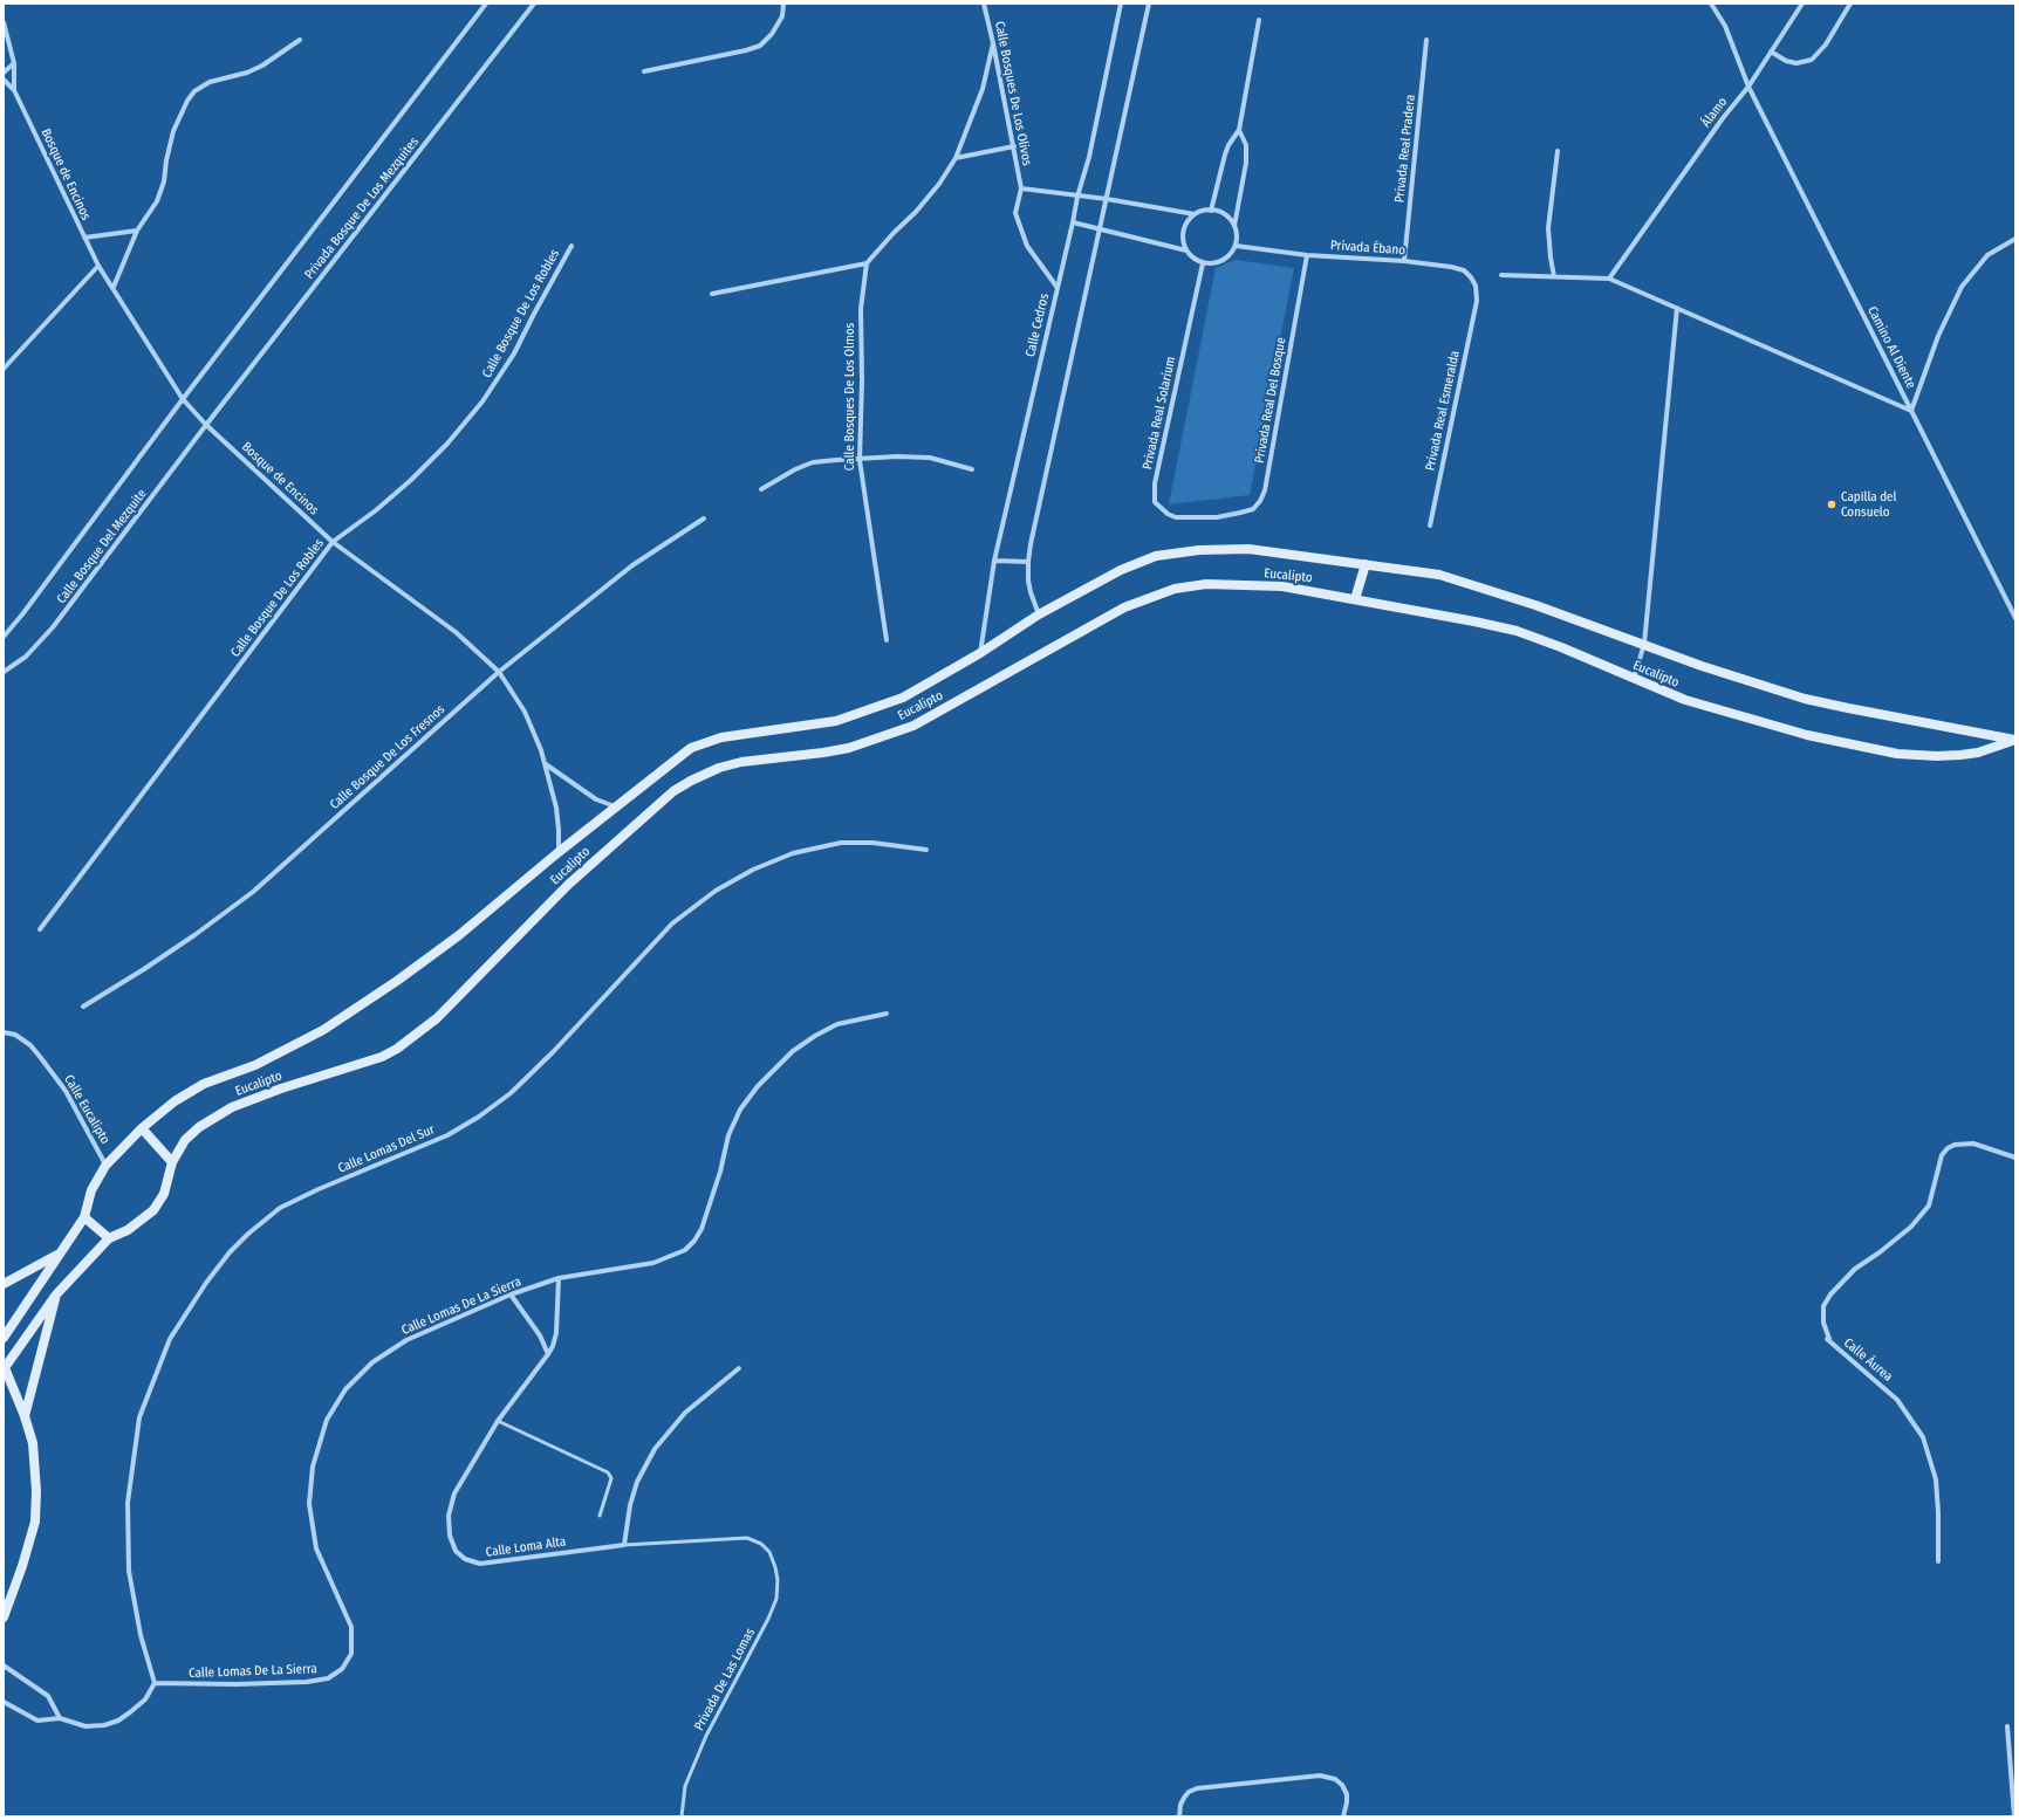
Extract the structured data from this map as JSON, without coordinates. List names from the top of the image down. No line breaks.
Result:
{"streets":{"street":["Calle Bosques De Los Olivos","Álamo","Privada Real Pradera","Bosque de Encinos","Privada Bosque De Los Mezquites","Privada Ébano","Calle Bosque De Los Robles","Calle Cedros","Camino Al Diente","Calle Bosques De Los Olmos","Privada Real Del Bosque","Privada Real Esmeralda","Privada Real Solarium","Calle Bosque Del Mezquite","Eucalipto","Calle Bosque De Los Fresnos","Calle Eucalipto","Calle Lomas Del Sur","Calle Lomas De La Sierra","Calle Áurea","Calle Loma Alta"],"lane":["Privada De Las Lomas"]},"crossings":[["Álamo","Camino Al Diente"],["Privada Real Pradera","Privada Ébano"],["Bosque de Encinos","Privada Bosque De Los Mezquites"],["Bosque de Encinos","Calle Bosque De Los Robles"],["Bosque de Encinos","Calle Bosque Del Mezquite"],["Bosque de Encinos","Eucalipto"],["Bosque de Encinos","Calle Bosque De Los Fresnos"],["Privada Bosque De Los Mezquites","Calle Bosque Del Mezquite"],["Privada Ébano","Privada Real Del Bosque"],["Privada Ébano","Privada Real Esmeralda"],["Privada Ébano","Privada Real Solarium"],["Calle Cedros","Eucalipto"],["Privada Real Del Bosque","Privada Real Solarium"],["Eucalipto","Calle Eucalipto"],["Calle Lomas Del Sur","Calle Lomas De La Sierra"],["Calle Lomas De La Sierra","Calle Loma Alta"],["Calle Loma Alta","Privada De Las Lomas"]],"places":["Capilla del Consuelo"]}
